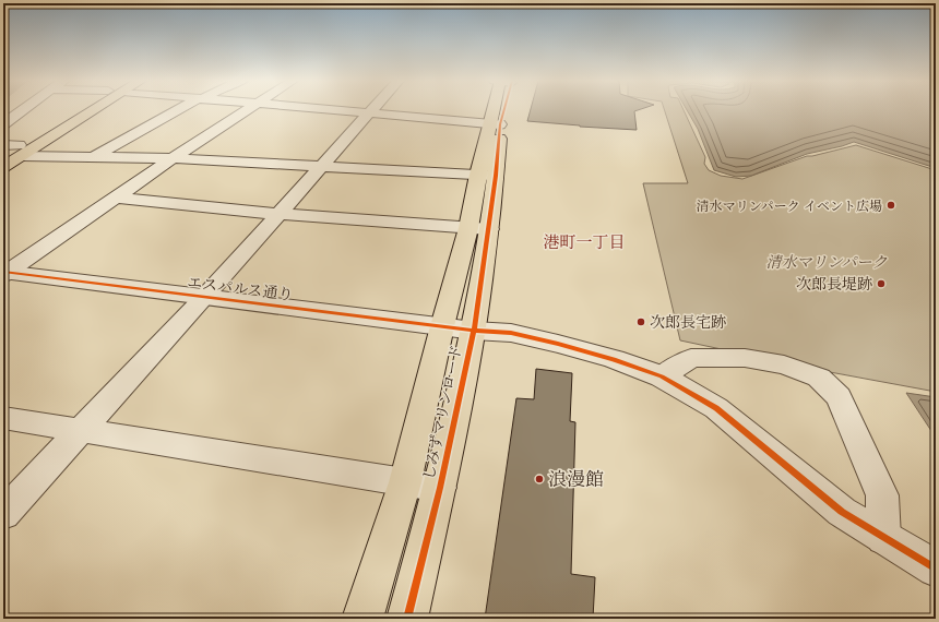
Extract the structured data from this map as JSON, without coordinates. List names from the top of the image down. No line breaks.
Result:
{"streets":{"main road":["しみずマリンロード"],"street":["エスパルス通り"]},"crossings":[["エスパルス通り","しみずマリンロード"]],"districts":["港町一丁目"],"parks":["清水マリンパーク"],"places":["清水マリンパーク イベント広場","次郎長堤跡","次郎長宅跡","浪漫館"]}
